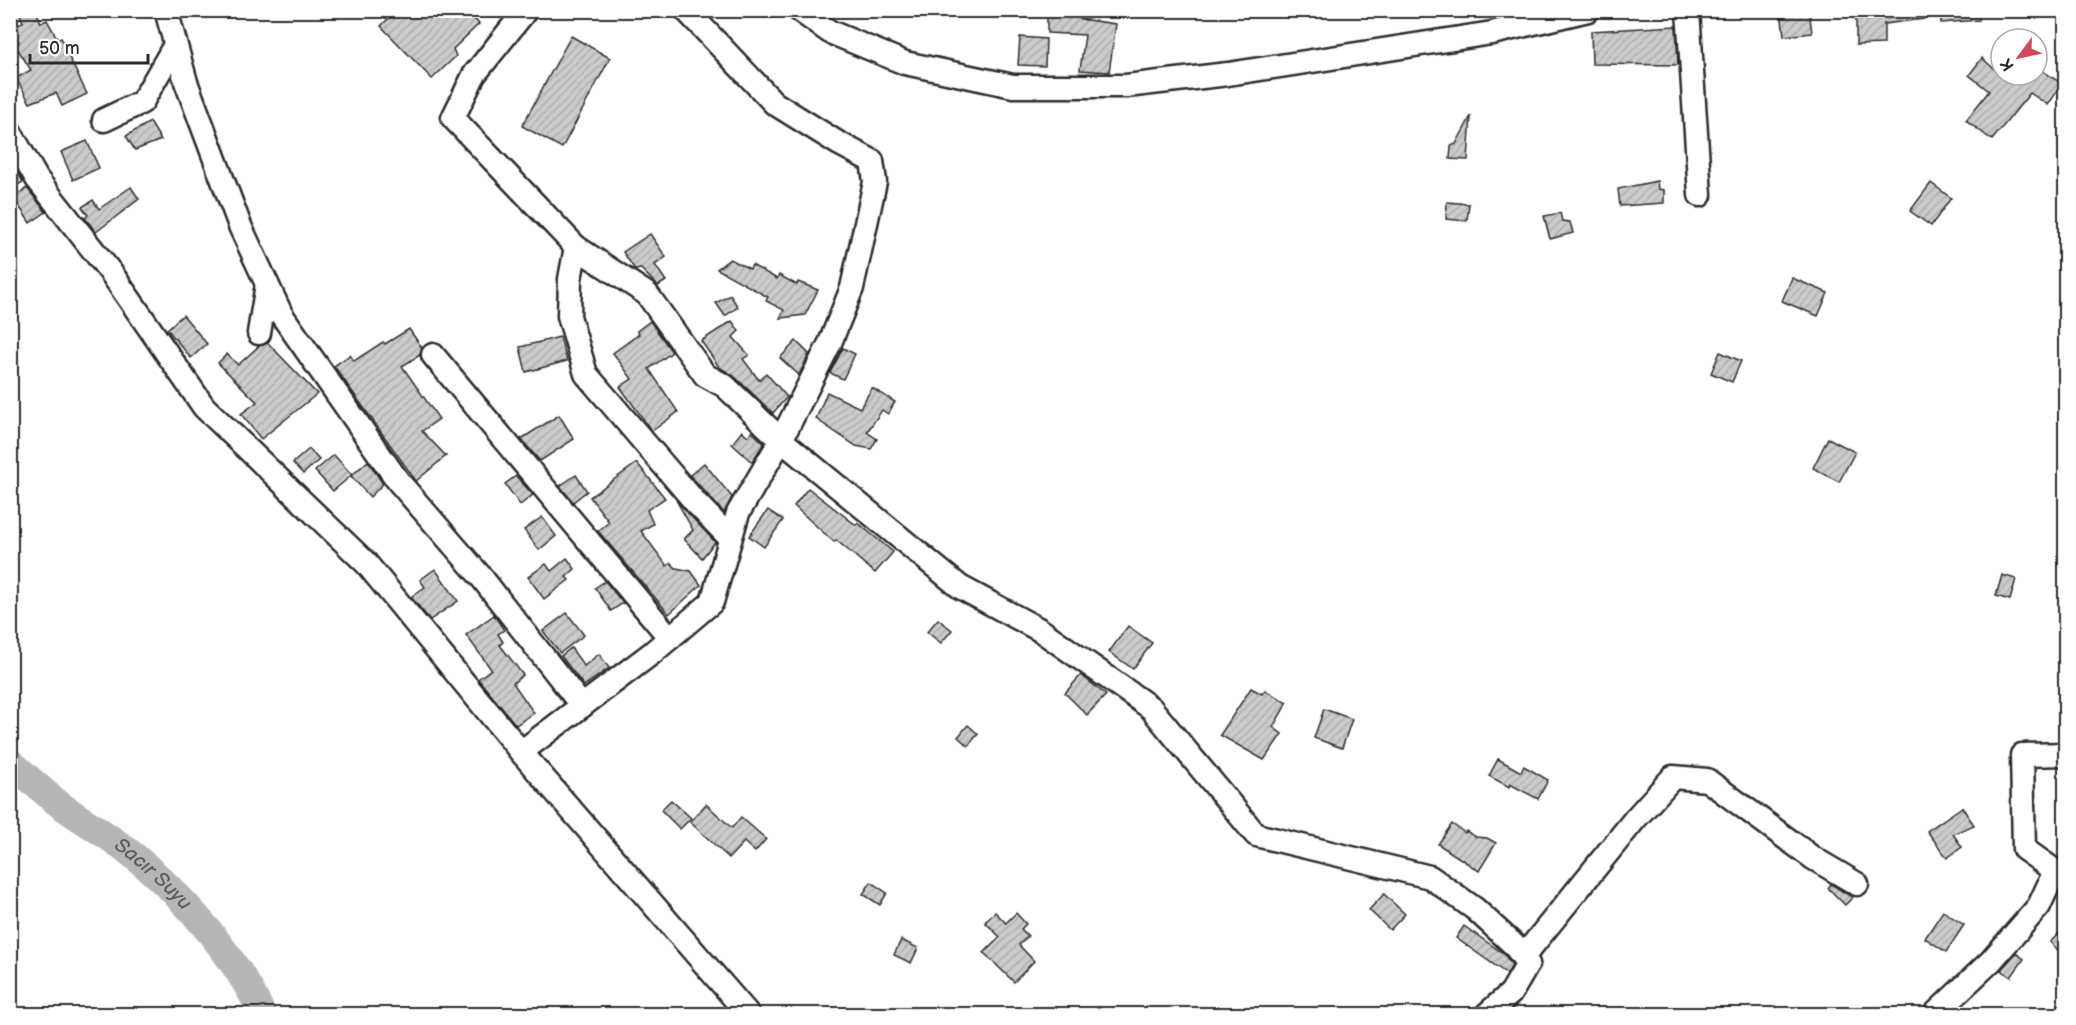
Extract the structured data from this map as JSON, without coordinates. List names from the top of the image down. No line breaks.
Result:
{"water":["Sacır Suyu"],"scale_bar":"50 m","north":"bottom left"}
